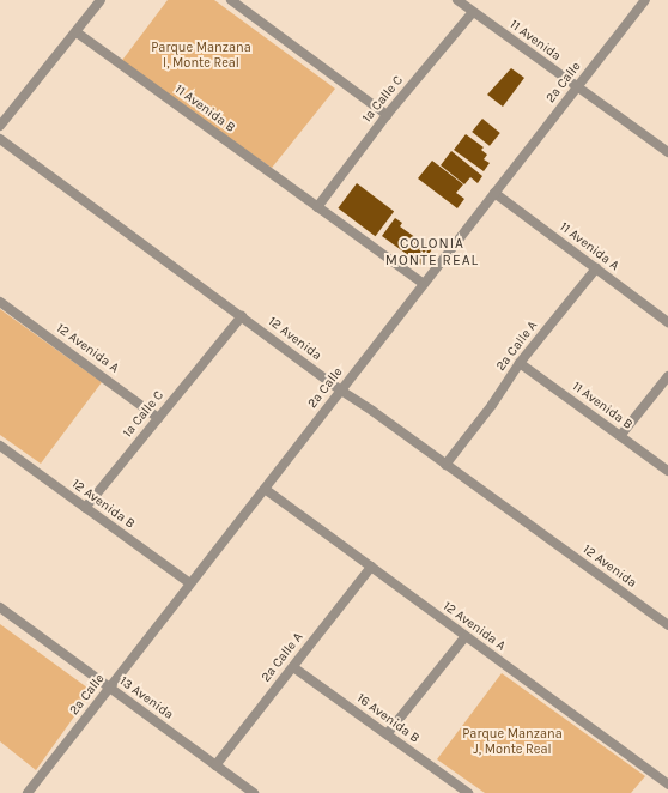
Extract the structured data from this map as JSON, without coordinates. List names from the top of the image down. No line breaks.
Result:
{"streets":{"street":["11 Avenida","2a Calle","1a Calle C","11 Avenida B","11 Avenida A","12 Avenida","2a Calle A","12 Avenida A","12 Avenida B","13 Avenida","16 Avenida B"]},"crossings":[["11 Avenida","2a Calle"],["11 Avenida","1a Calle C"],["2a Calle","11 Avenida B"],["2a Calle","11 Avenida A"],["2a Calle","12 Avenida"],["2a Calle","12 Avenida A"],["2a Calle","12 Avenida B"],["2a Calle","13 Avenida"],["1a Calle C","11 Avenida B"],["1a Calle C","12 Avenida"],["1a Calle C","12 Avenida A"],["1a Calle C","12 Avenida B"],["11 Avenida B","2a Calle A"],["11 Avenida A","2a Calle A"],["12 Avenida","2a Calle A"],["2a Calle A","12 Avenida A"],["2a Calle A","13 Avenida"],["2a Calle A","16 Avenida B"]],"districts":["COLONIA MONTE REAL"],"parks":["Parque Manzana I, Monte Real","Parque Manzana J, Monte Real"]}
